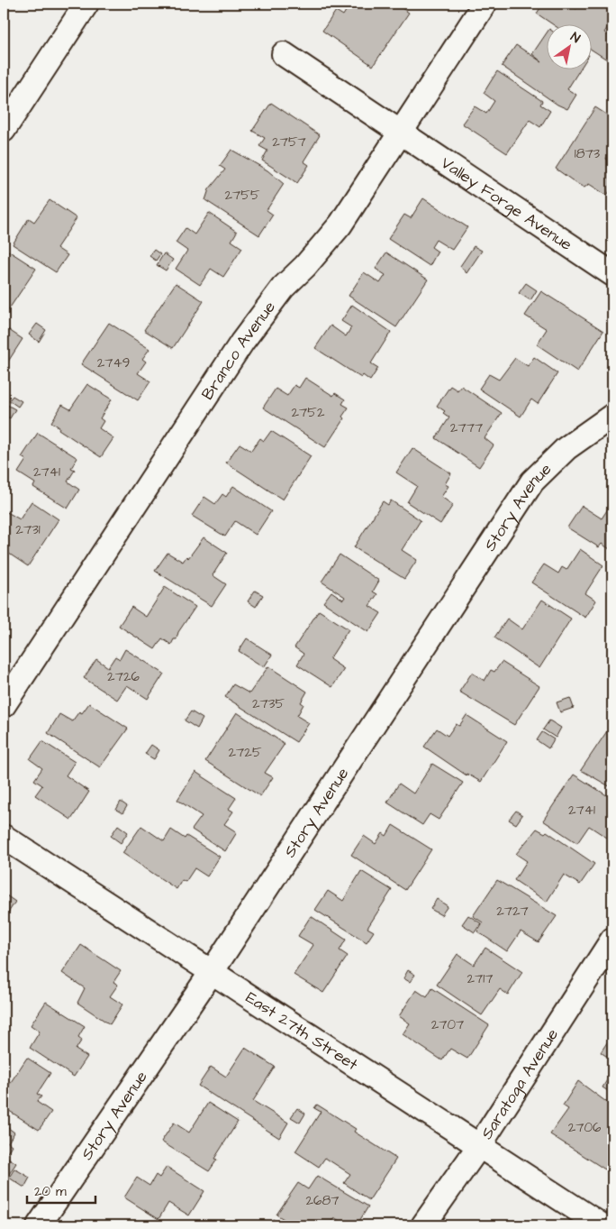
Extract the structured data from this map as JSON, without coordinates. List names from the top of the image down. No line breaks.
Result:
{"streets":{"street":["Valley Forge Avenue","Branco Avenue","Story Avenue","East 27th Street","Saratoga Avenue"]},"crossings":[["Valley Forge Avenue","Branco Avenue"],["Story Avenue","East 27th Street"],["East 27th Street","Saratoga Avenue"]],"house_numbers":["2757","1873","2755","2749","2752","2777","2741","2731","2726","2735","2725","2741","2727","2717","2707","2706","2687"],"scale_bar":"20 m","north":"top right"}
